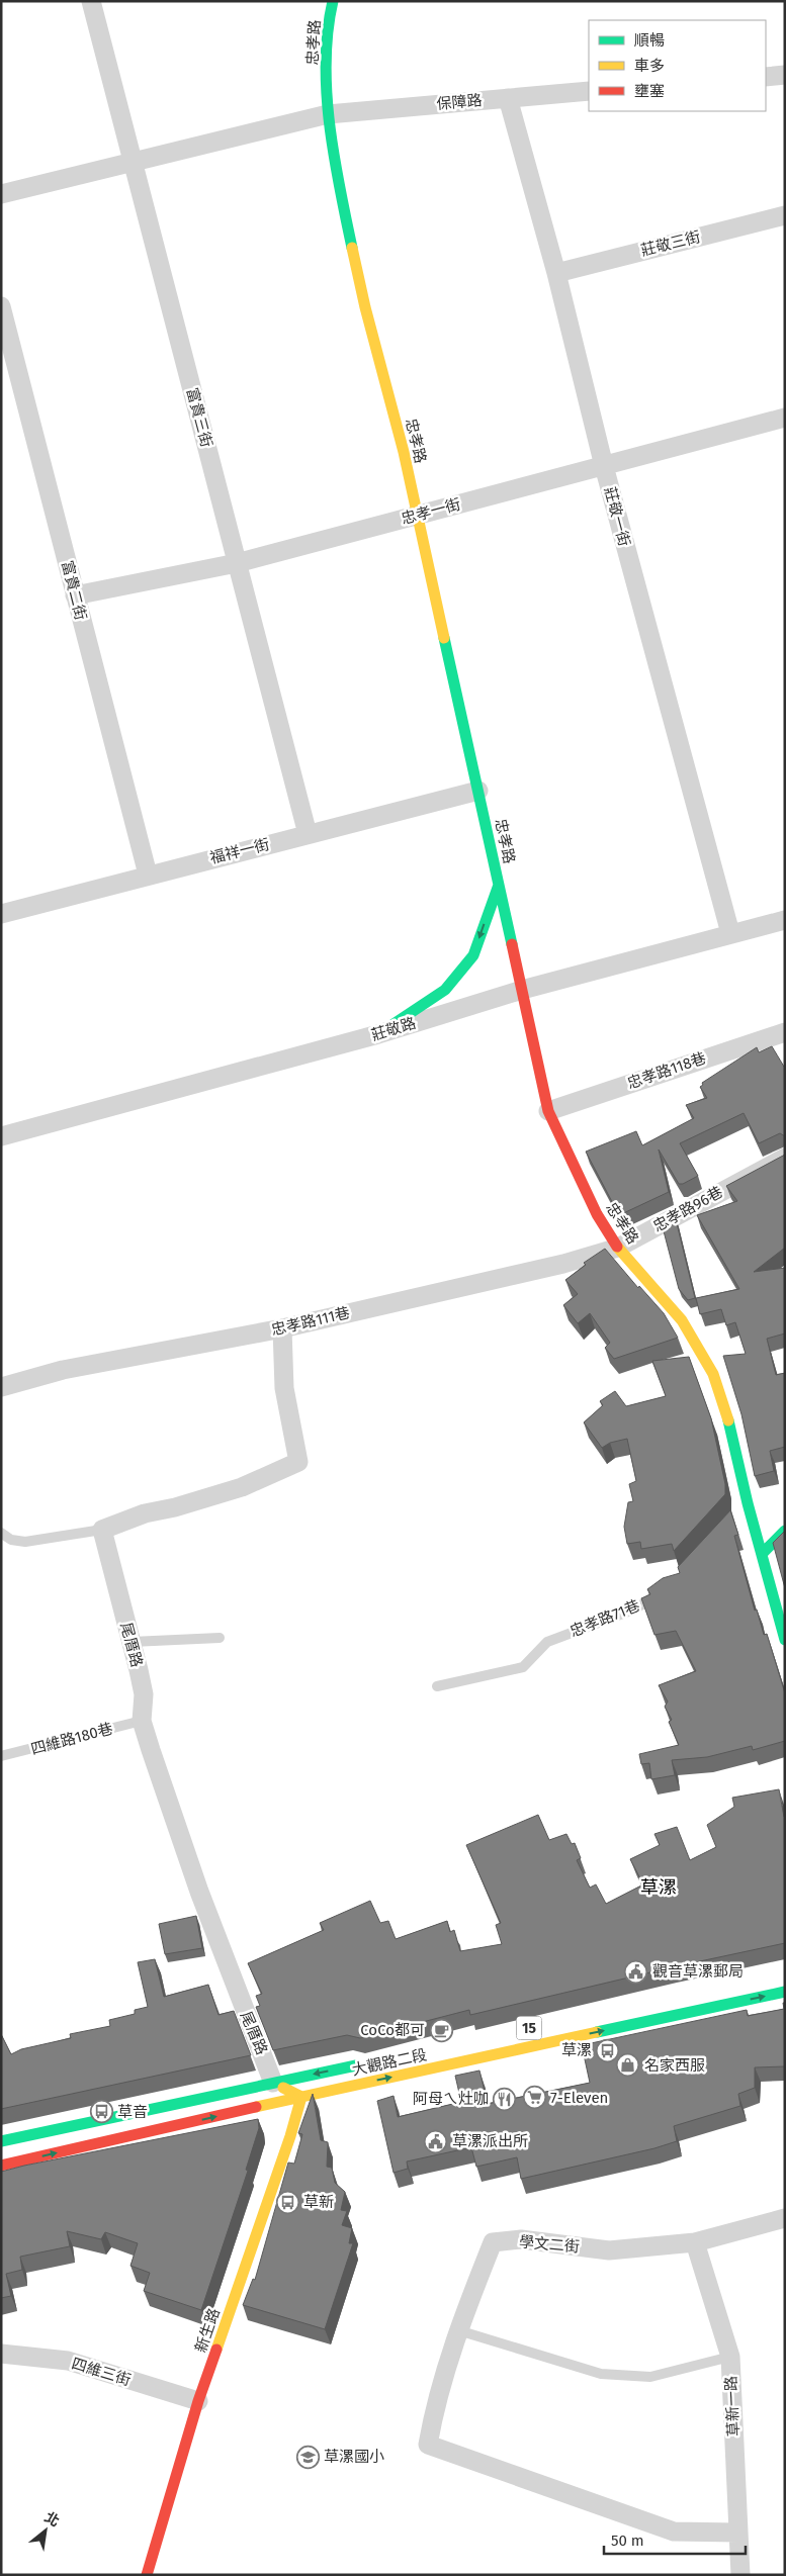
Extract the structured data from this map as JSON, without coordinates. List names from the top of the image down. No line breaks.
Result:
{"streets":{"street":["忠孝路","保障路","莊敬三街","富貴三街","忠孝一街","莊敬一街","富貴二街","福祥一街","莊敬路","忠孝路118巷","忠孝路96巷","忠孝路111巷","尾厝路","15","大觀路二段","學文二街","新生路","四維三街","草新一路"],"lane":["忠孝路71巷","四維路180巷"]},"crossings":[["忠孝路","保障路"],["忠孝路","忠孝一街"],["忠孝路","福祥一街"],["忠孝路","莊敬路"],["忠孝路","忠孝路118巷"],["忠孝路","忠孝路96巷"],["忠孝路","忠孝路111巷"],["保障路","富貴三街"],["保障路","莊敬一街"],["莊敬三街","莊敬一街"],["富貴三街","忠孝一街"],["富貴三街","福祥一街"],["忠孝一街","莊敬一街"],["忠孝一街","富貴二街"],["莊敬一街","莊敬路"],["富貴二街","福祥一街"],["忠孝路96巷","忠孝路111巷"],["尾厝路","四維路180巷"],["尾厝路","大觀路二段"],["大觀路二段","新生路"],["學文二街","草新一路"],["新生路","四維三街"]],"districts":["草漯"],"places":{"public building":["觀音草漯郵局","草漯派出所"],"cafe":["CoCo都可"],"bus stop":["草漯","草音","草新"],"shop":["名家西服"],"supermarket":["7-Eleven"],"restaurant":["阿母ㄟ灶咖"],"school or university":["草漯國小"]},"legend":["順暢","車多","壅塞"],"scale_bar":"50 m","north":"top right"}
